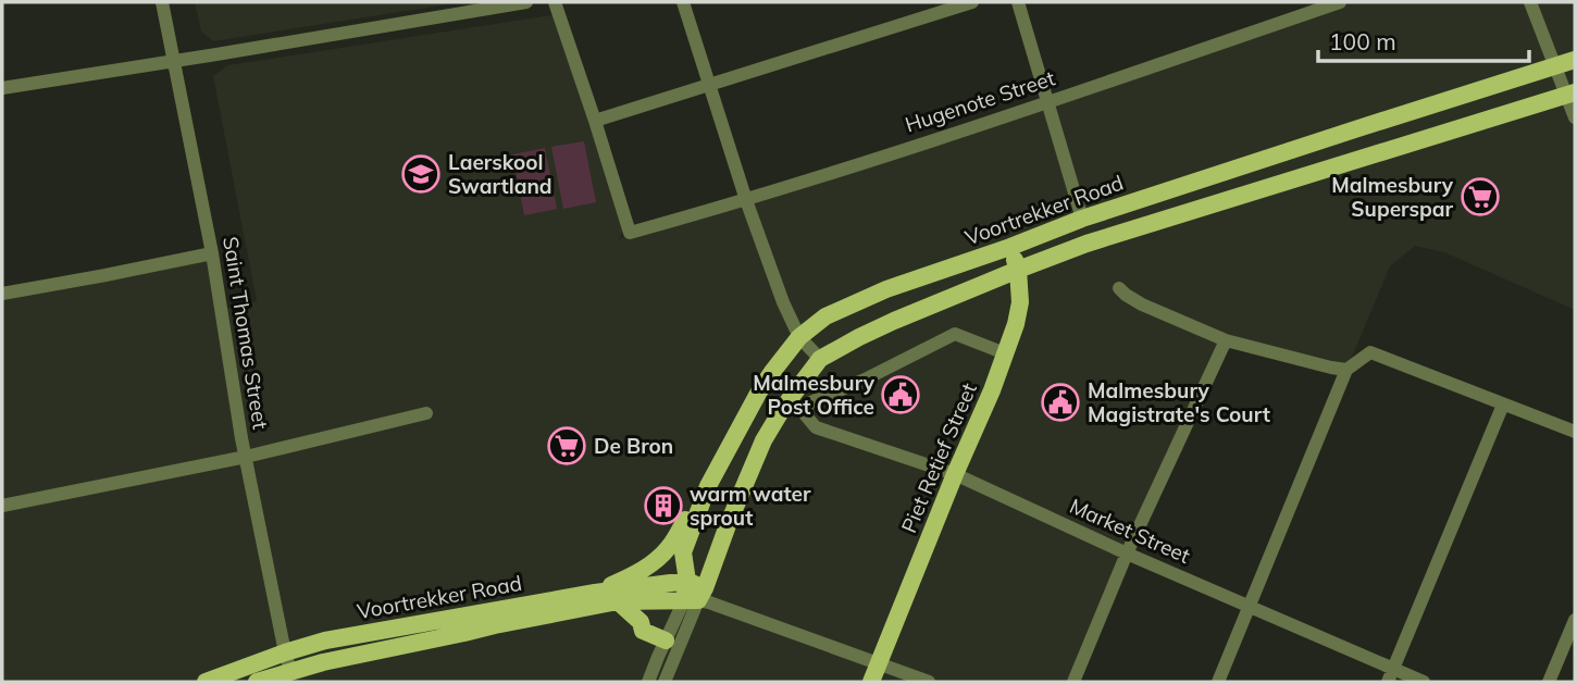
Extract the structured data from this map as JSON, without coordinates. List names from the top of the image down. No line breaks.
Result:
{"streets":{"main road":["Voortrekker Road","Piet Retief Street"],"street":["Hugenote Street","Saint Thomas Street","Market Street"]},"crossings":[["Voortrekker Road","Saint Thomas Street"],["Voortrekker Road","Piet Retief Street"],["Piet Retief Street","Market Street"]],"places":{"school or university":["Laerskool Swartland"],"supermarket":["Malmesbury Superspar","De Bron"],"public building":["Malmesbury Post Office","Malmesbury Magistrate's Court"],"building":["warm water sprout"]},"scale_bar":"100 m"}
